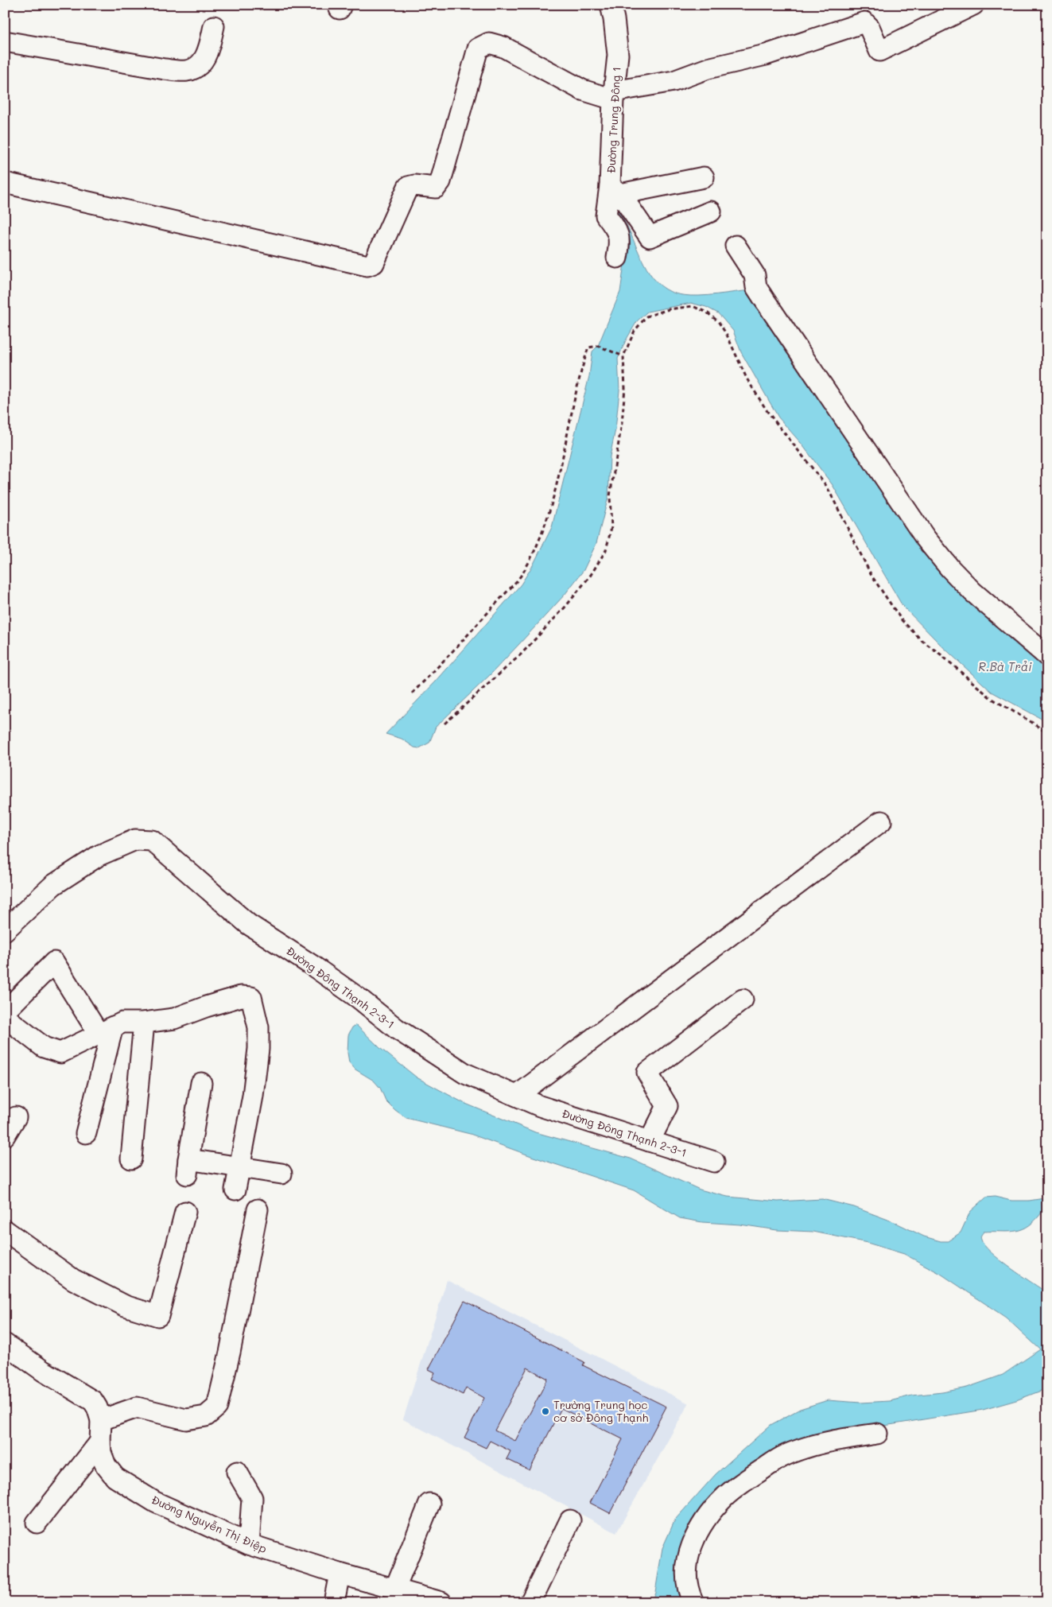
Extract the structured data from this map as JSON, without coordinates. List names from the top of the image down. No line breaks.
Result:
{"streets":{"street":["Đường Trung Đông 1","Đường Đông Thạnh 2-3-1","Đường Nguyễn Thị Điệp"]},"water":["R.Bà Trải"],"places":["Trường Trung học cơ sở Đông Thạnh"]}
